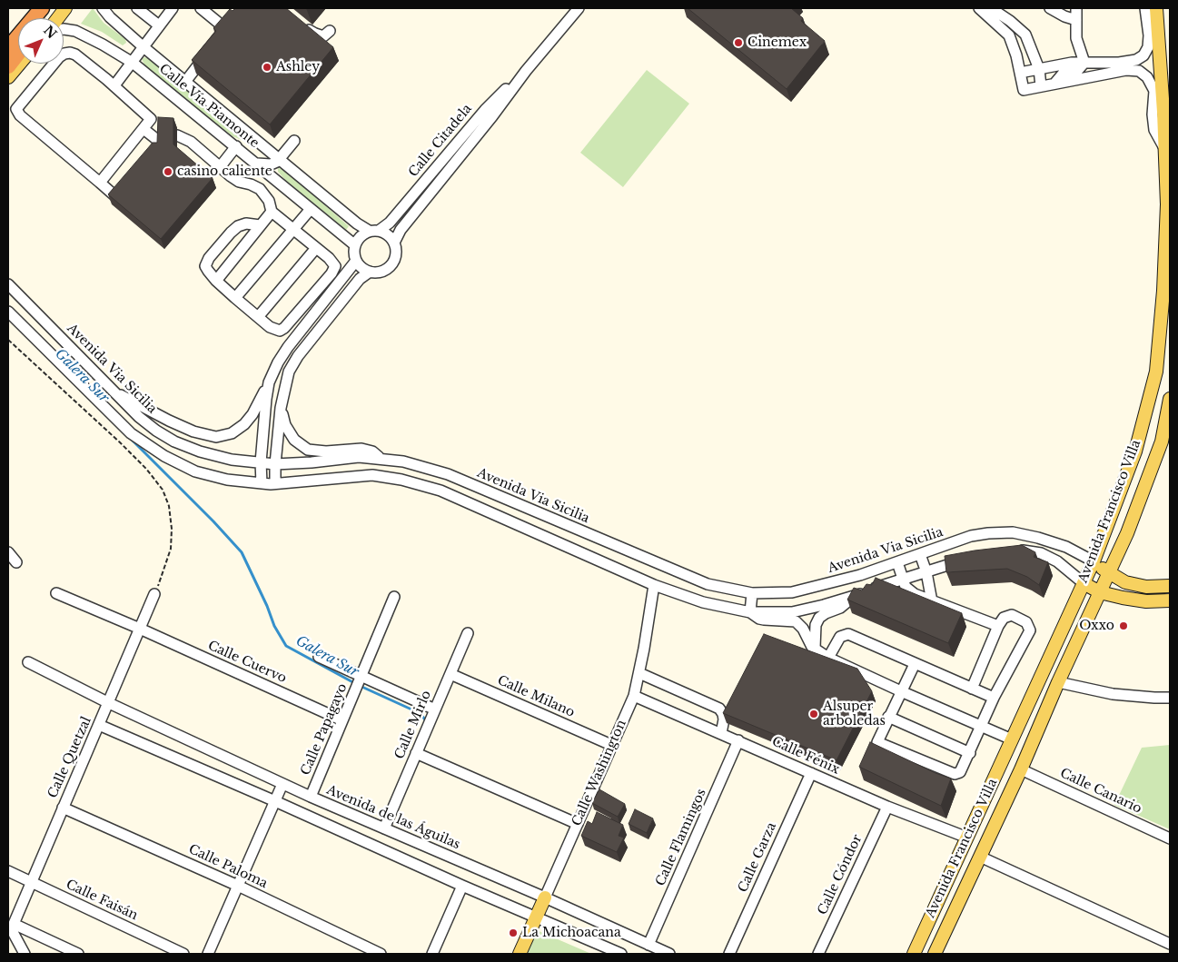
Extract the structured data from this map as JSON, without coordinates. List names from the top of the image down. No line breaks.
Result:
{"streets":{"main road":["Avenida Francisco Villa","Calle Washington"],"street":["Calle Vía Piamonte","Calle Citadela","Avenida Via Sicilia","Calle Cuervo","Calle Milano","Calle Mirlo","Calle Papagayo","Calle Fénix","Calle Quetzal","Calle Canario","Avenida de las Águilas","Calle Flamingos","Calle Garza","Calle Paloma","Calle Cóndor","Calle Faisán"]},"crossings":[["Calle Vía Piamonte","Calle Citadela"],["Avenida Via Sicilia","Avenida Francisco Villa"],["Avenida Francisco Villa","Calle Fénix"],["Avenida Francisco Villa","Calle Canario"],["Calle Cuervo","Calle Papagayo"],["Calle Cuervo","Calle Quetzal"],["Calle Milano","Calle Mirlo"],["Calle Milano","Calle Washington"],["Calle Mirlo","Avenida de las Águilas"],["Calle Papagayo","Avenida de las Águilas"],["Calle Fénix","Calle Washington"],["Calle Fénix","Calle Flamingos"],["Calle Fénix","Calle Garza"],["Calle Fénix","Calle Cóndor"],["Calle Quetzal","Avenida de las Águilas"],["Calle Quetzal","Calle Paloma"],["Calle Quetzal","Calle Faisán"],["Calle Washington","Avenida de las Águilas"],["Avenida de las Águilas","Calle Flamingos"]],"water":["Galera Sur"],"places":["Cinemex","Ashley","casino caliente","Oxxo","Alsuper arboledas","La Michoacana"],"north":"top right"}
